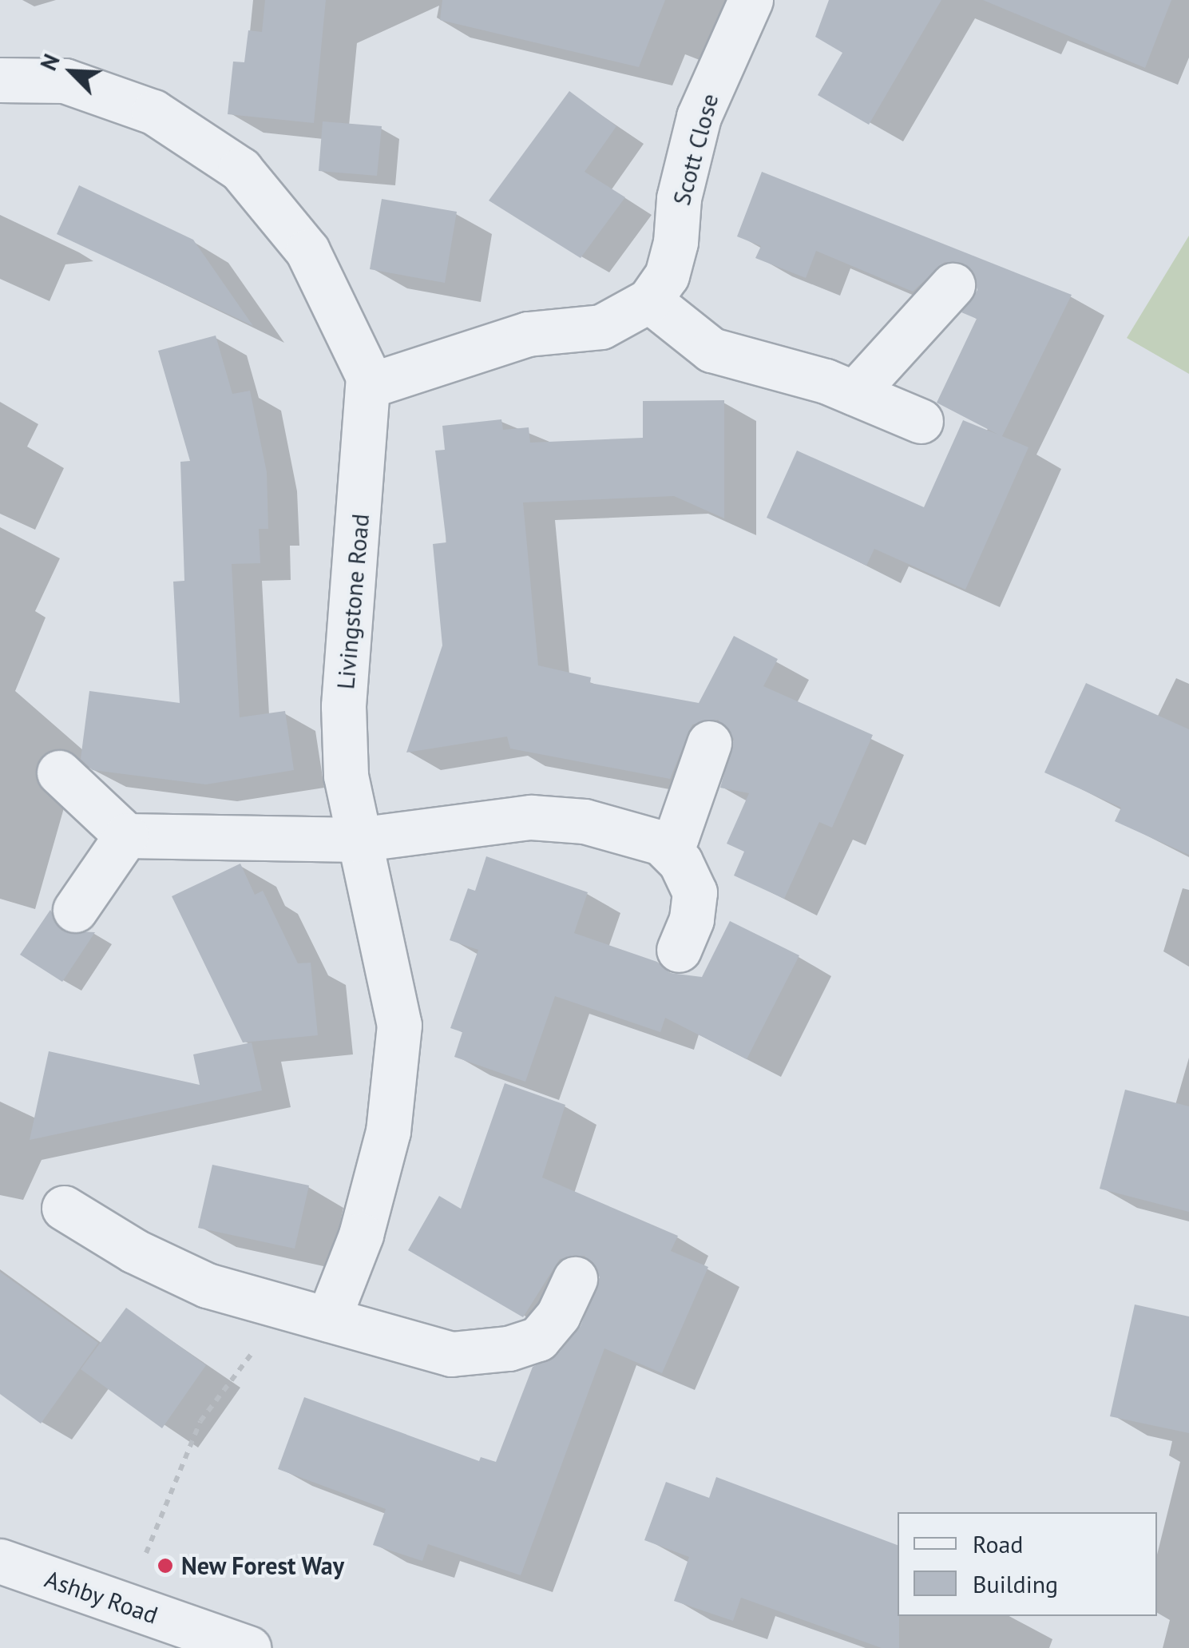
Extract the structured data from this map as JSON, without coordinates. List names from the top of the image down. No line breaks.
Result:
{"streets":{"street":["Scott Close","Livingstone Road","Ashby Road"]},"places":["New Forest Way"],"legend":["Road","Building"],"north":"top left"}
